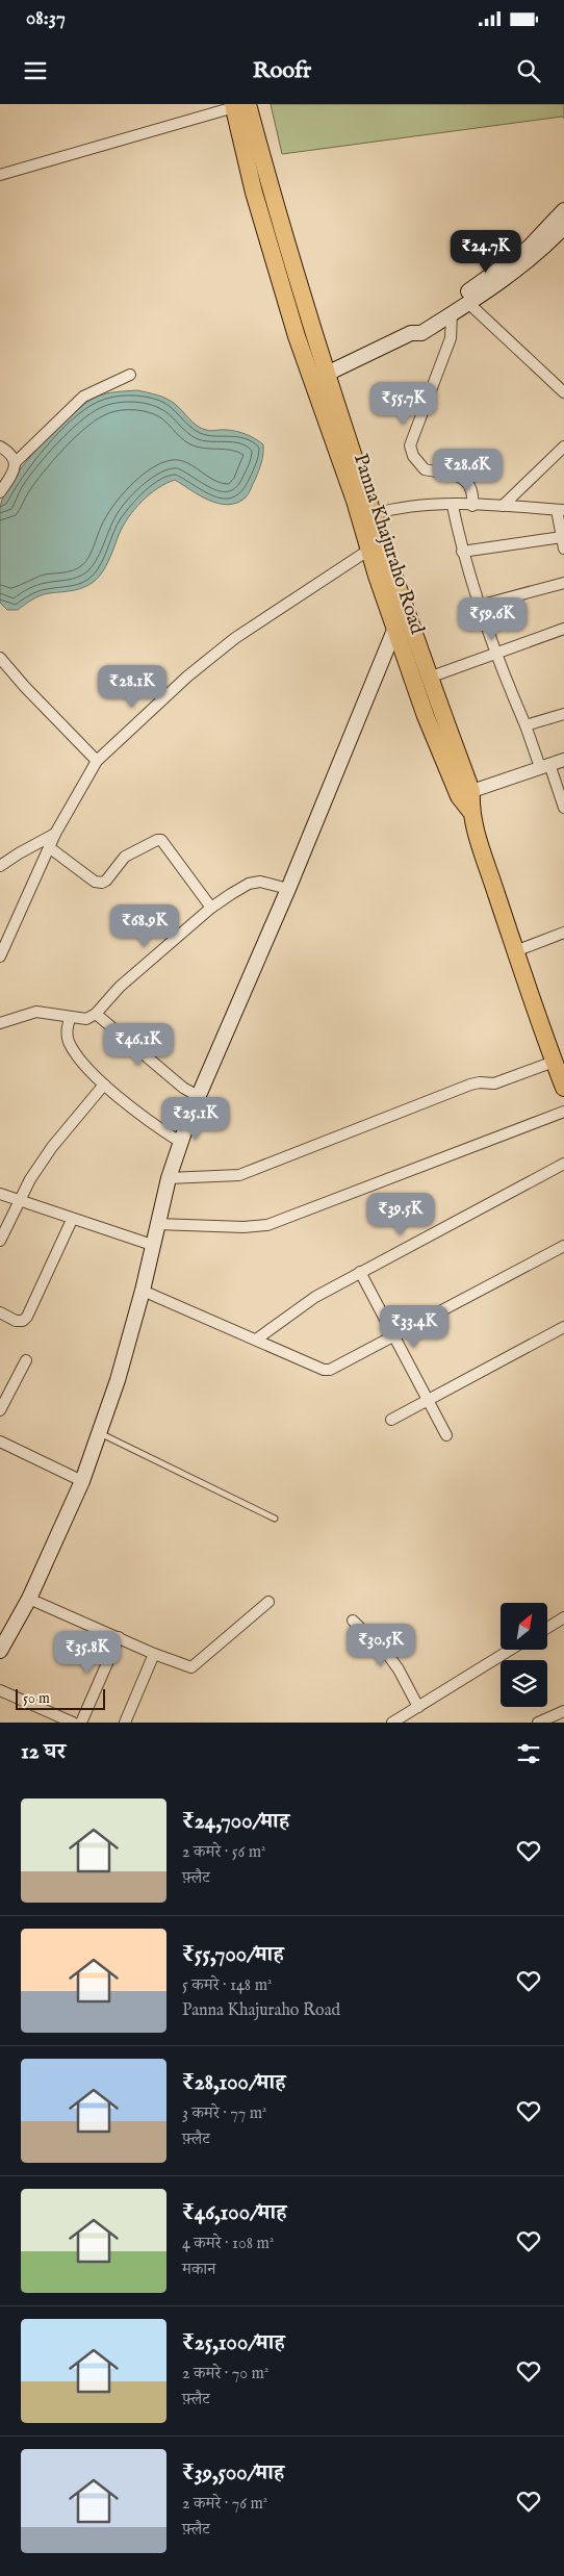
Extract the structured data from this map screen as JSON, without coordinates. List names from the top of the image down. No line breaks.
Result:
{"streets":{"main road":["Panna Khajuraho Road"]},"scale_bar":"50 m","north":"top right","page":{"status":"08:37","header":"Roofr","price":["₹24.7K","₹55.7K","₹28.6K","₹59.6K","₹28.1K","₹68.9K","₹46.1K","₹25.1K","₹39.5K","₹33.4K","₹30.5K","₹35.8K"],"scale":"50 m","heading":"12 घर","list":[{"name":"₹24,700/माह","note":"2 कमरे · 56 m² · फ़्लैट"},{"name":"₹55,700/माह","note":"5 कमरे · 148 m² · Panna Khajuraho Road"},{"name":"₹28,100/माह","note":"3 कमरे · 77 m² · फ़्लैट"},{"name":"₹46,100/माह","note":"4 कमरे · 108 m² · मकान"},{"name":"₹25,100/माह","note":"2 कमरे · 70 m² · फ़्लैट"},{"name":"₹39,500/माह","note":"2 कमरे · 76 m² · फ़्लैट"}]}}
